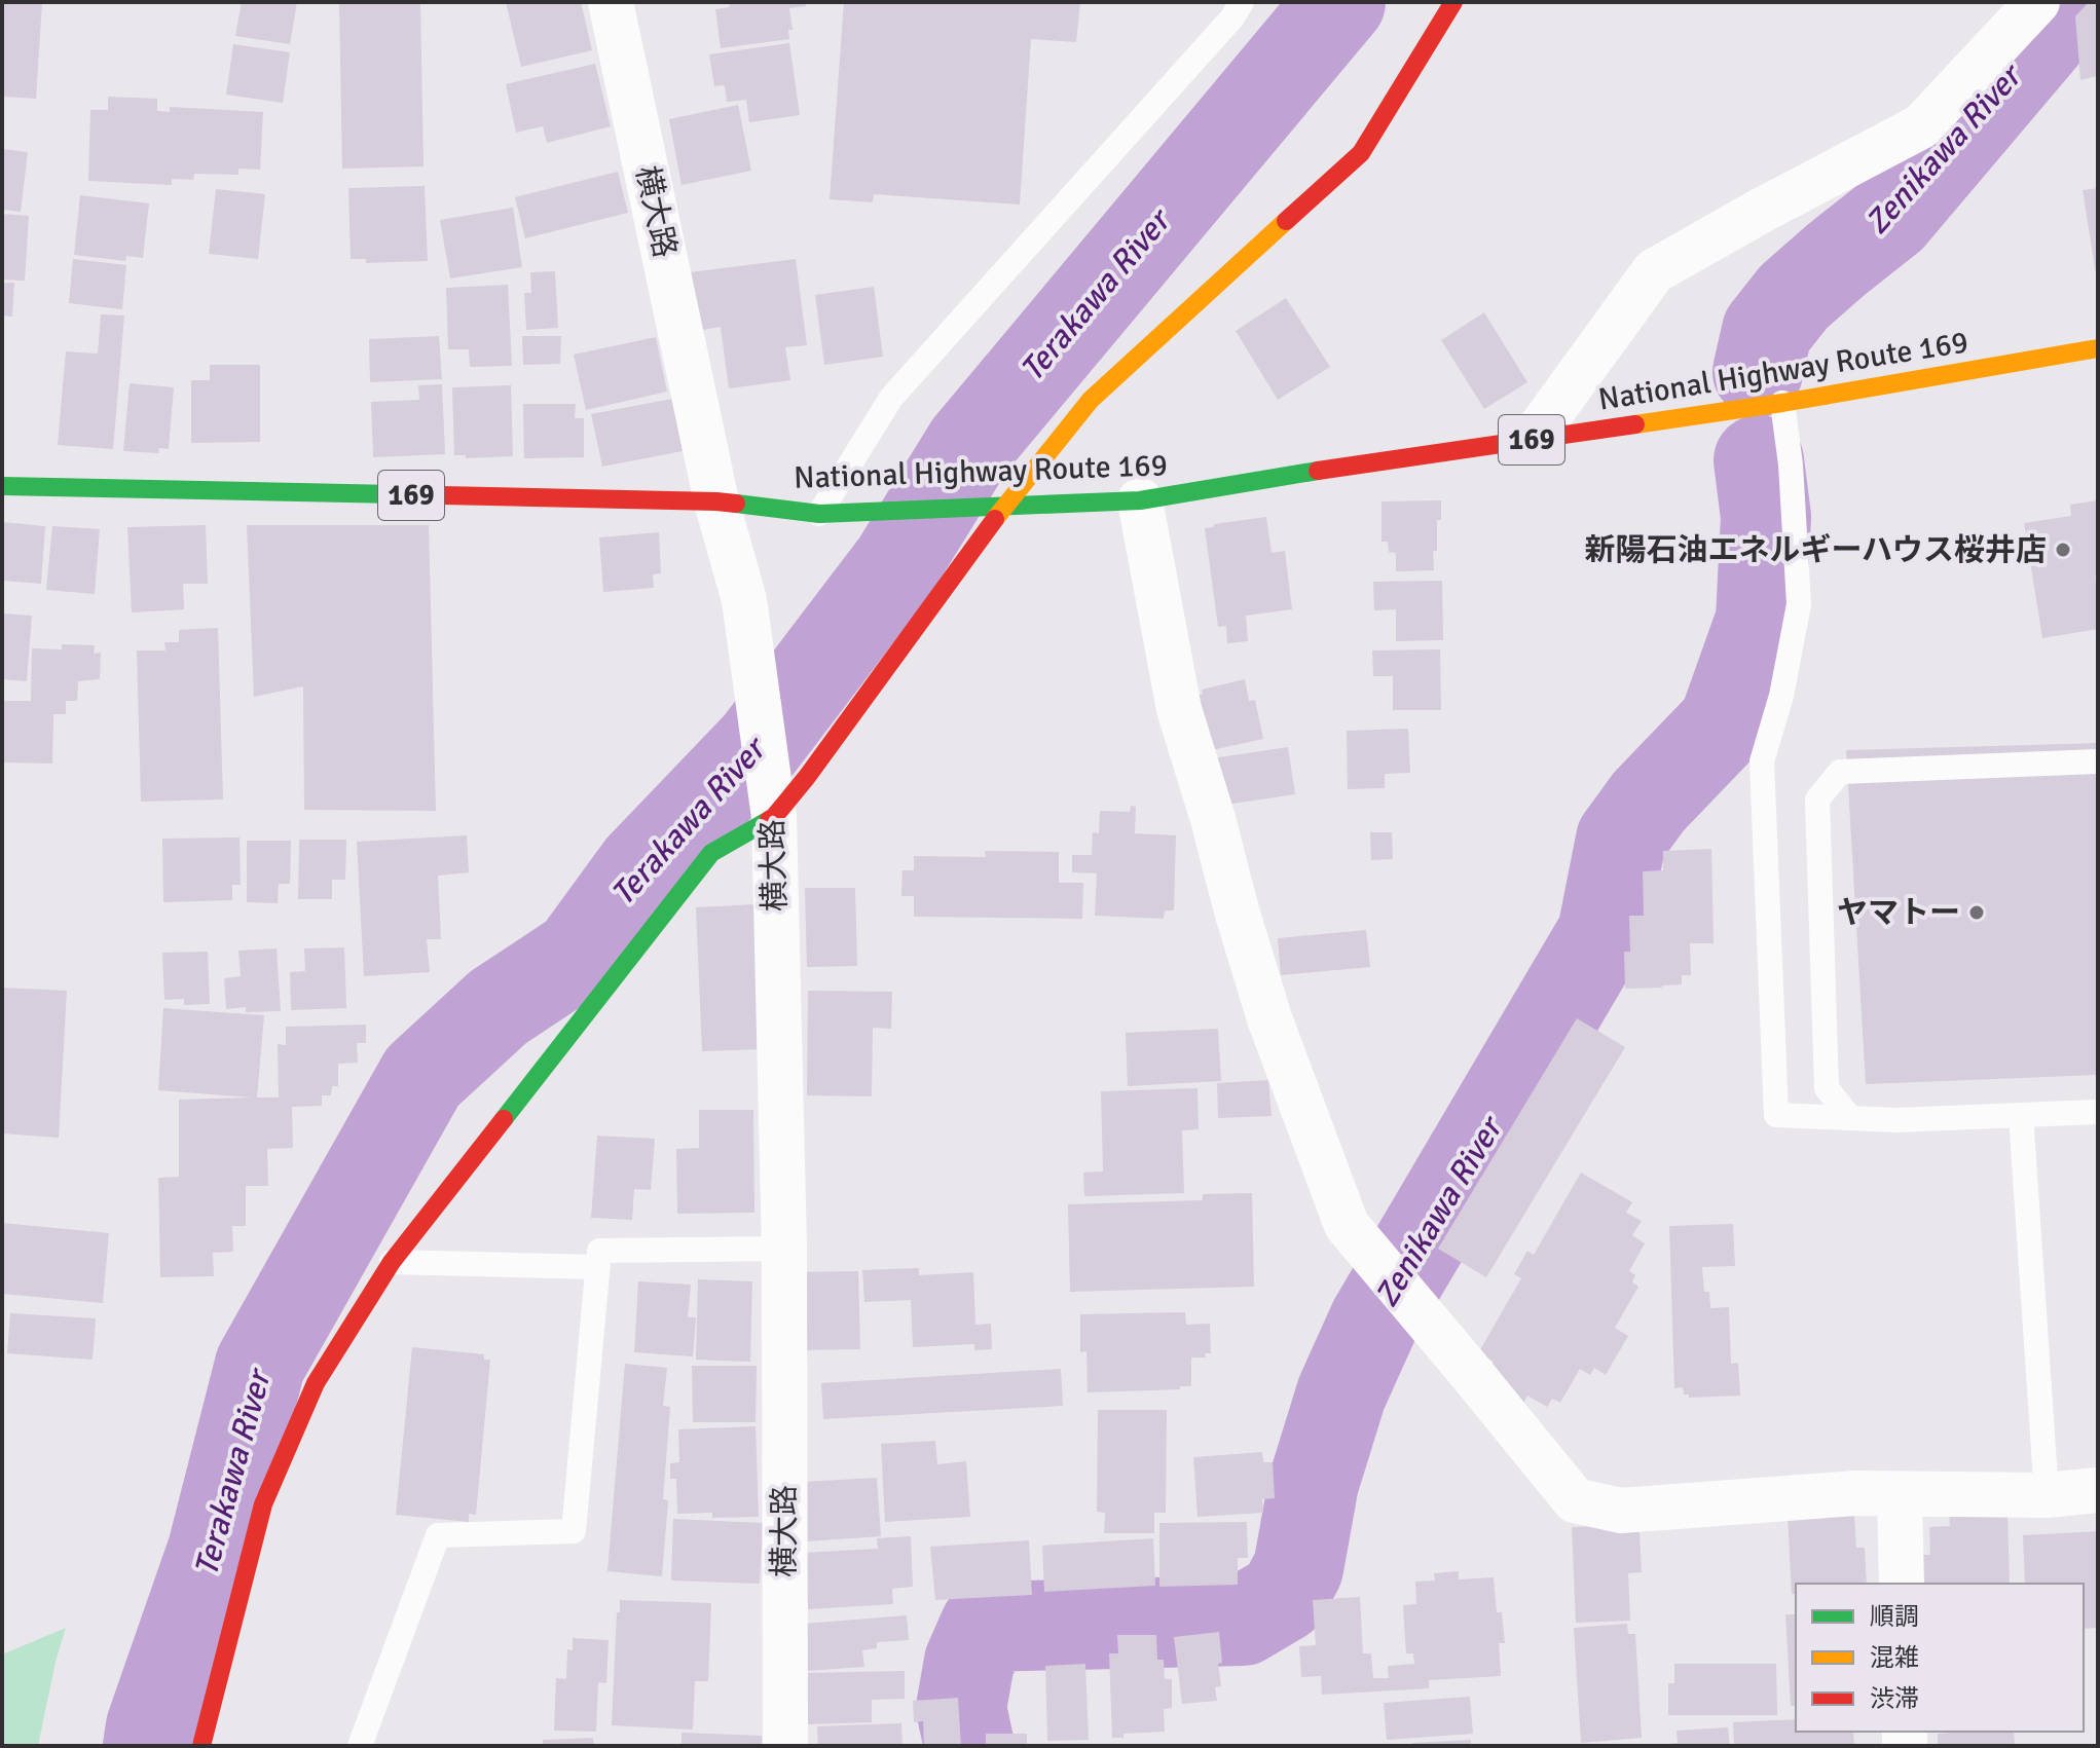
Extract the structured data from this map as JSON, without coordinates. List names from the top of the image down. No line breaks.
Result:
{"streets":{"main road":["National Highway Route 169","169"],"street":["横大路"]},"crossings":[["横大路","National Highway Route 169"]],"water":["Zenikawa River","Terakawa River"],"places":["新陽石油エネルギーハウス桜井店","ヤマトー"],"legend":["順調","混雑","渋滞"]}
